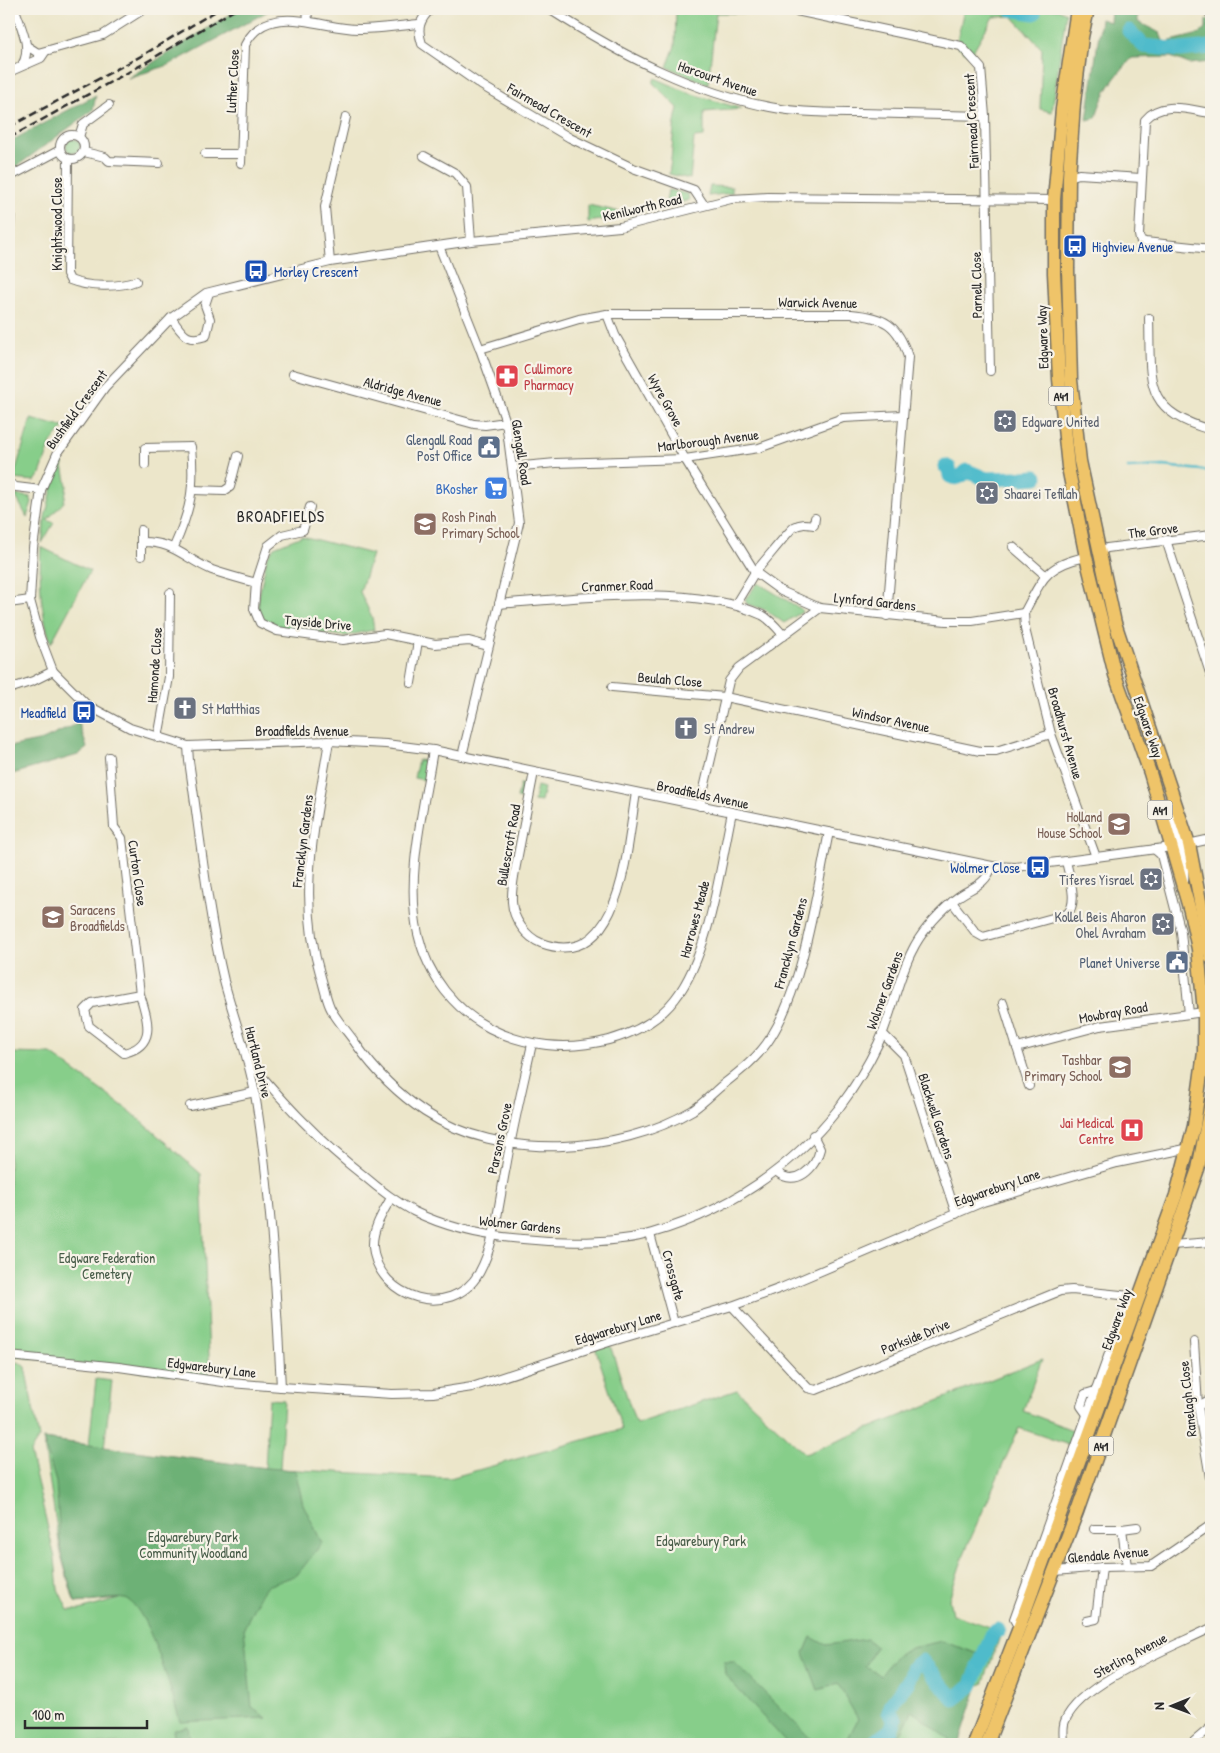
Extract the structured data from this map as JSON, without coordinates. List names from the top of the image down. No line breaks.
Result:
{"streets":{"highway":["Edgware Way","A41"],"street":["Harcourt Avenue","Luther Close","Fairmead Crescent","Kenilworth Road","Knightswood Close","Parnell Close","Warwick Avenue","Aldridge Avenue","Wyre Grove","Bushfield Crescent","Marlborough Avenue","Glengall Road","The Grove","Cranmer Road","Lynford Gardens","Tayside Drive","Hamonde Close","Beulah Close","Windsor Avenue","Broadfields Avenue","Broadhurst Avenue","Francklyn Gardens","Bullescroft Road","Curton Close","Harrowes Meade","Wolmer Gardens","Mowbray Road","Hartland Drive","Blackwell Gardens","Parsons Grove","Edgwarebury Lane","Crossgate","Parkside Drive","Ranelagh Close","Glendale Avenue","Sterling Avenue"]},"crossings":[["Harcourt Avenue","Fairmead Crescent"],["Luther Close","Fairmead Crescent"],["Fairmead Crescent","Kenilworth Road"],["Fairmead Crescent","Parnell Close"],["Kenilworth Road","Parnell Close"],["Kenilworth Road","Edgware Way"],["Kenilworth Road","Bushfield Crescent"],["Kenilworth Road","Glengall Road"],["Warwick Avenue","Wyre Grove"],["Warwick Avenue","Marlborough Avenue"],["Warwick Avenue","Glengall Road"],["Warwick Avenue","Lynford Gardens"],["Edgware Way","A41"],["Edgware Way","The Grove"],["Edgware Way","Broadfields Avenue"],["Edgware Way","Mowbray Road"],["Edgware Way","Edgwarebury Lane"],["Edgware Way","Parkside Drive"],["Edgware Way","Glendale Avenue"],["Aldridge Avenue","Glengall Road"],["A41","Broadfields Avenue"],["Wyre Grove","Marlborough Avenue"],["Bushfield Crescent","Hamonde Close"],["Bushfield Crescent","Broadfields Avenue"],["Bushfield Crescent","Hartland Drive"],["Marlborough Avenue","Glengall Road"],["Glengall Road","Cranmer Road"],["Glengall Road","Tayside Drive"],["Glengall Road","Broadfields Avenue"],["Cranmer Road","Lynford Gardens"],["Lynford Gardens","Beulah Close"],["Lynford Gardens","Windsor Avenue"],["Lynford Gardens","Broadfields Avenue"],["Lynford Gardens","Broadhurst Avenue"],["Beulah Close","Windsor Avenue"],["Windsor Avenue","Broadhurst Avenue"],["Broadfields Avenue","Broadhurst Avenue"],["Broadfields Avenue","Francklyn Gardens"],["Broadfields Avenue","Bullescroft Road"],["Broadfields Avenue","Harrowes Meade"],["Broadfields Avenue","Wolmer Gardens"],["Broadfields Avenue","Hartland Drive"],["Francklyn Gardens","Parsons Grove"],["Harrowes Meade","Parsons Grove"],["Wolmer Gardens","Hartland Drive"],["Wolmer Gardens","Blackwell Gardens"],["Wolmer Gardens","Parsons Grove"],["Wolmer Gardens","Crossgate"],["Hartland Drive","Edgwarebury Lane"],["Blackwell Gardens","Edgwarebury Lane"],["Edgwarebury Lane","Crossgate"],["Edgwarebury Lane","Parkside Drive"]],"districts":["BROADFIELDS"],"parks":["Edgware Federation Cemetery","Edgwarebury Park Community Woodland","Edgwarebury Park"],"places":{"bus stop":["Highview Avenue","Morley Crescent","Meadfield","Wolmer Close"],"pharmacy":["Cullimore Pharmacy"],"synagogue":["Edgware United","Shaarei Tefilah","Tiferes Yisrael","Kollel Beis Aharon Ohel Avraham"],"public building":["Glengall Road Post Office","Planet Universe"],"supermarket":["BKosher"],"school or university":["Rosh Pinah Primary School","Holland House School","Saracens Broadfields","Tashbar Primary School"],"church":["St Matthias","St Andrew"],"hospital":["Jai Medical Centre"]},"scale_bar":"100 m","north":"left"}
